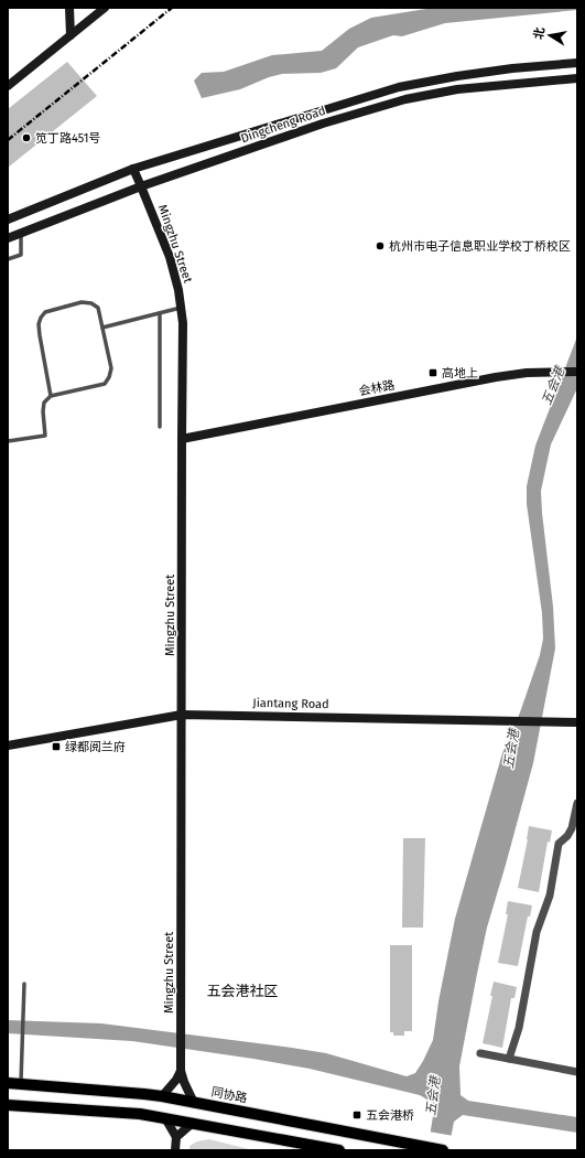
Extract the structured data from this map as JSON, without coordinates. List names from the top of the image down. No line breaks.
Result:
{"streets":{"main road":["同协路"],"street":["Dingcheng Road","Mingzhu Street","会林路","Jiantang Road"]},"crossings":[["Dingcheng Road","Mingzhu Street"],["Mingzhu Street","会林路"],["Mingzhu Street","Jiantang Road"],["Mingzhu Street","同协路"]],"districts":["五会港社区"],"water":["五会港"],"places":{"other":["笕丁路451号","杭州市电子信息职业学校丁桥校区"],"transit":["高地上","绿都阅兰府","五会港桥"]},"north":"left"}
